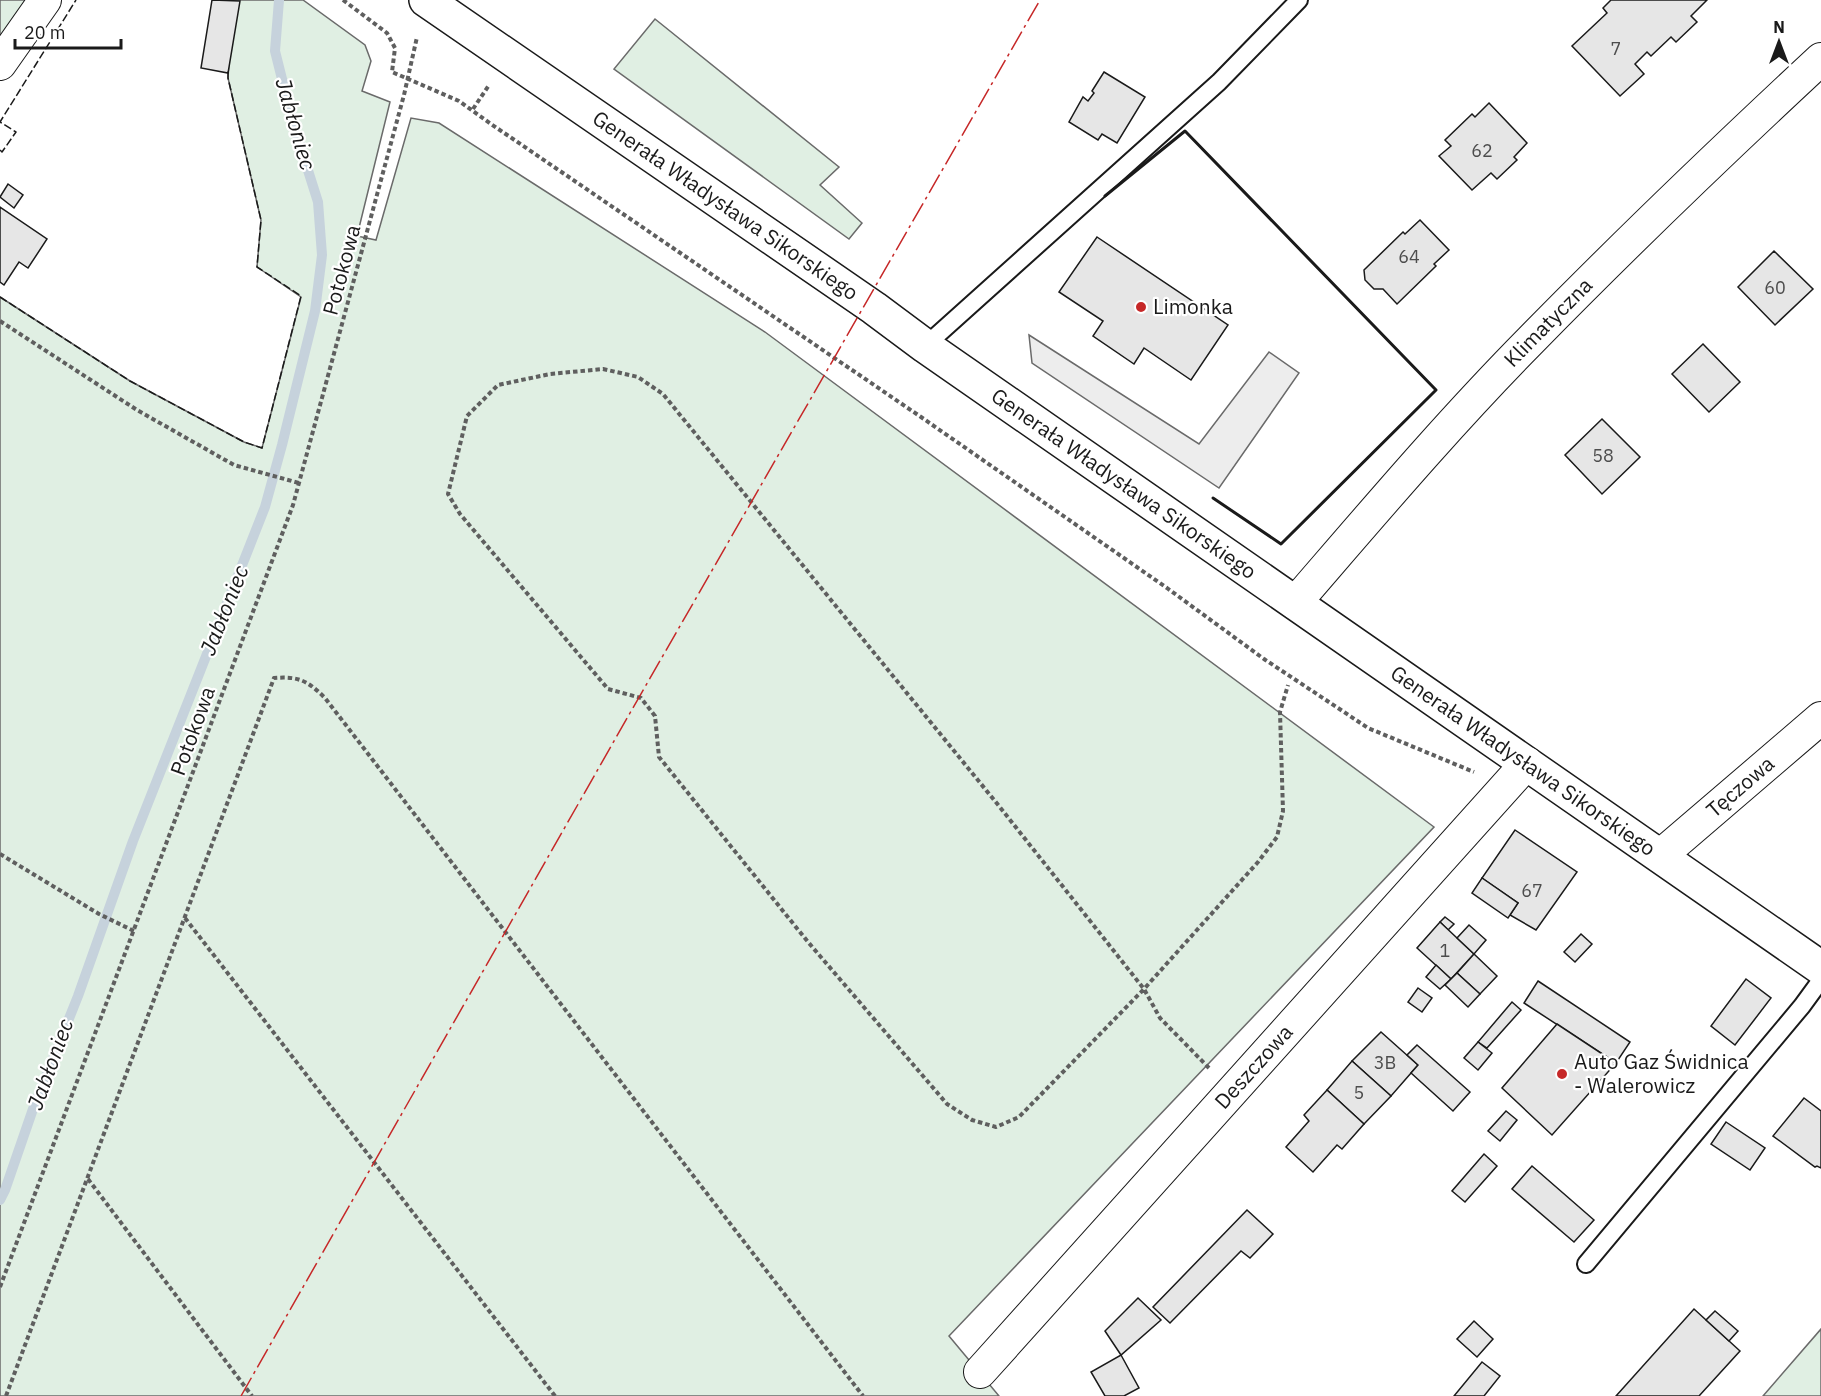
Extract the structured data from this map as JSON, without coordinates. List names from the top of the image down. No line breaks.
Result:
{"streets":{"street":["Generała Władysława Sikorskiego","Klimatyczna","Tęczowa","Deszczowa"],"path":["Potokowa"]},"crossings":[["Generała Władysława Sikorskiego","Klimatyczna"],["Generała Władysława Sikorskiego","Tęczowa"],["Generała Władysława Sikorskiego","Deszczowa"]],"water":["Jabłoniec"],"places":["Limonka","Auto Gaz Świdnica - Walerowicz"],"house_numbers":["7","62","64","60","58","67","1","3B","5"],"scale_bar":"20 m","north":"top"}
